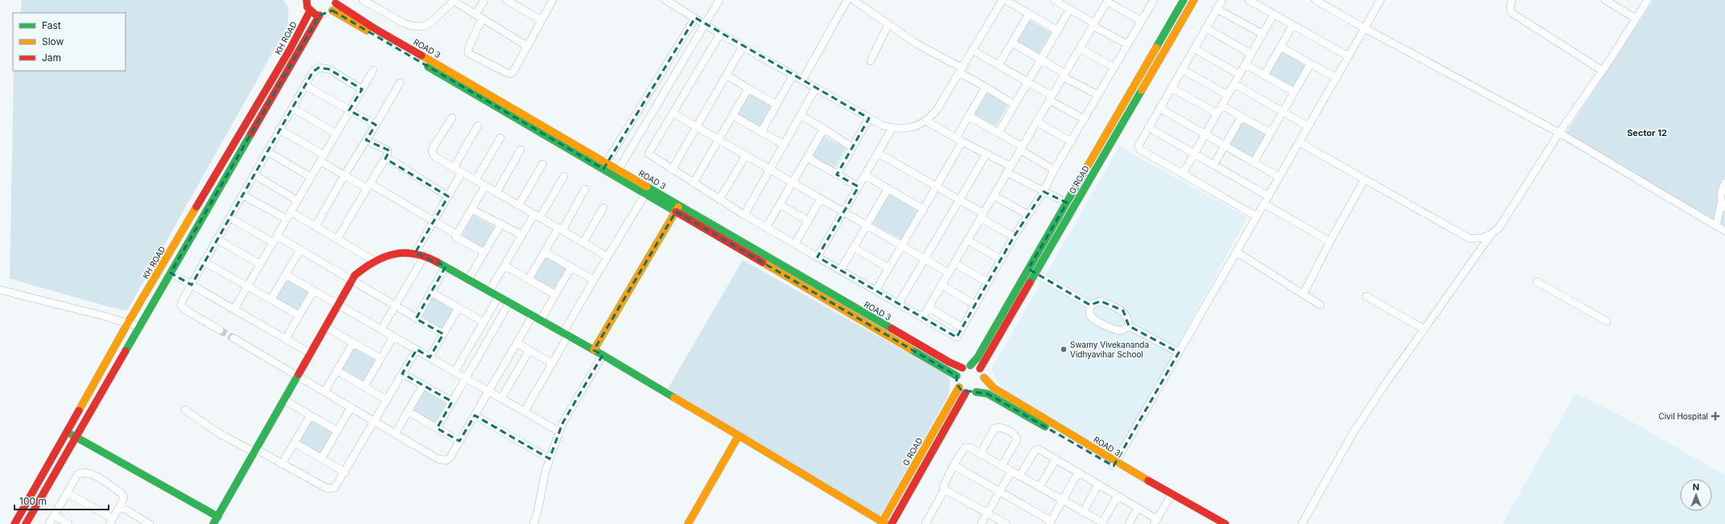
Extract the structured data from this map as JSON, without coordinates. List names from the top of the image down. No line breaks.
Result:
{"streets":{"street":["KH ROAD","ROAD 3","G ROAD"]},"crossings":[["ROAD 3","G ROAD"]],"districts":["Sector 12"],"places":{"other":["Swamy Vivekananda Vidhyavihar School"],"health":["Civil Hospital"]},"legend":["Fast","Slow","Jam"],"scale_bar":"100 m","north":"top"}
